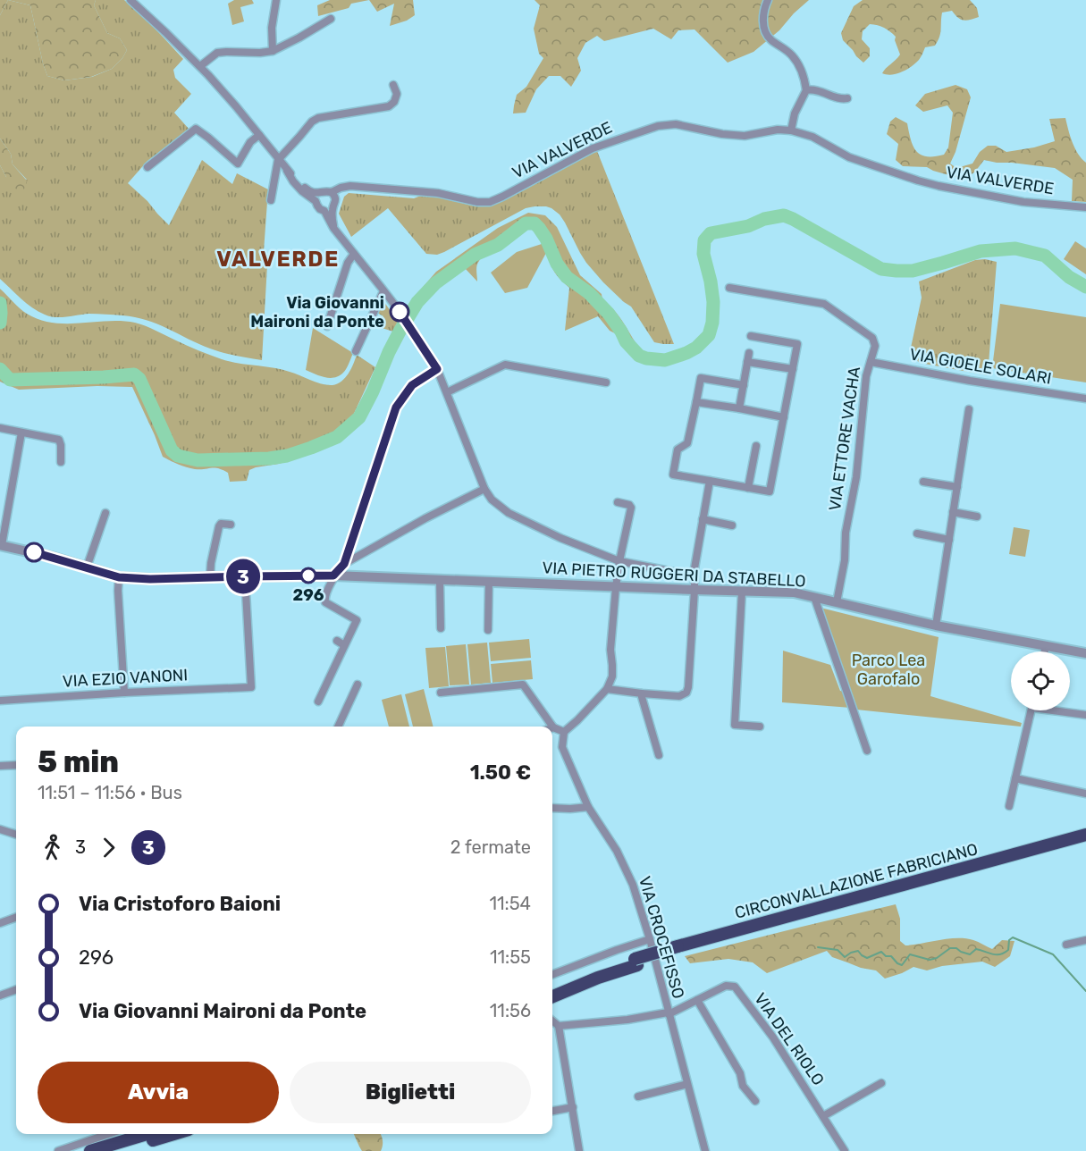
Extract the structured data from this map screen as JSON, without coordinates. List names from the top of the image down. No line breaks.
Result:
{"streets":{"highway":["CIRCONVALLAZIONE FABRICIANO"],"street":["VIA VALVERDE","VIA GIOELE SOLARI","VIA ETTORE VACHA","VIA PIETRO RUGGERI DA STABELLO","VIA EZIO VANONI","VIA CROCEFISSO","VIA DEL RIOLO"]},"crossings":[["VIA GIOELE SOLARI","VIA ETTORE VACHA"],["VIA ETTORE VACHA","VIA PIETRO RUGGERI DA STABELLO"],["VIA PIETRO RUGGERI DA STABELLO","VIA EZIO VANONI"],["VIA CROCEFISSO","VIA DEL RIOLO"]],"districts":["VALVERDE"],"parks":["Parco Lea Garofalo"],"places":["Via Giovanni Maironi da Ponte","296"],"lines":["bus line 3"],"page":{"on_map":"3","heading":["5 min","11:51 – 11:56 · Bus","1.50 €"],"legs":["3","3","2 fermate"],"list":[{"name":"Via Cristoforo Baioni","value":"11:54"},{"name":"296","value":"11:55"},{"name":"Via Giovanni Maironi da Ponte","value":"11:56"}],"buttons":["Avvia","Biglietti"]}}
